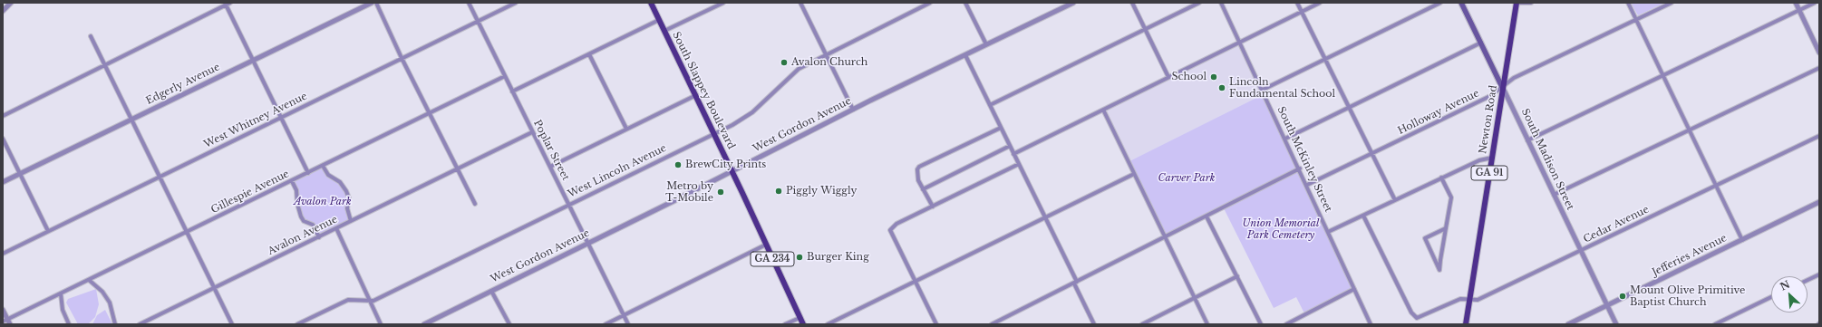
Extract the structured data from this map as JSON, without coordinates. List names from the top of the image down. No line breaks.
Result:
{"streets":{"main road":["South Slappey Boulevard","Newton Road","South Madison Street","GA 91","GA 234"],"street":["Edgerly Avenue","Holloway Avenue","West Whitney Avenue","West Gordon Avenue","Poplar Street","South McKinley Street","West Lincoln Avenue","Gillespie Avenue","Cedar Avenue","Avalon Avenue","Jefferies Avenue"]},"crossings":[["South Slappey Boulevard","West Gordon Avenue"],["South Slappey Boulevard","West Lincoln Avenue"],["Holloway Avenue","Newton Road"],["Holloway Avenue","South McKinley Street"],["Holloway Avenue","South Madison Street"],["Newton Road","South Madison Street"],["Newton Road","Cedar Avenue"],["West Whitney Avenue","Poplar Street"],["West Gordon Avenue","Poplar Street"],["Poplar Street","West Lincoln Avenue"],["Poplar Street","Gillespie Avenue"],["Poplar Street","Avalon Avenue"],["South Madison Street","Cedar Avenue"],["South Madison Street","Jefferies Avenue"]],"parks":["Carver Park","Avalon Park","Union Memorial Park Cemetery"],"places":["Avalon Church","School","Lincoln Fundamental School","BrewCity Prints","Piggly Wiggly","Metro by T-Mobile","Burger King","Mount Olive Primitive Baptist Church"],"north":"top left"}
